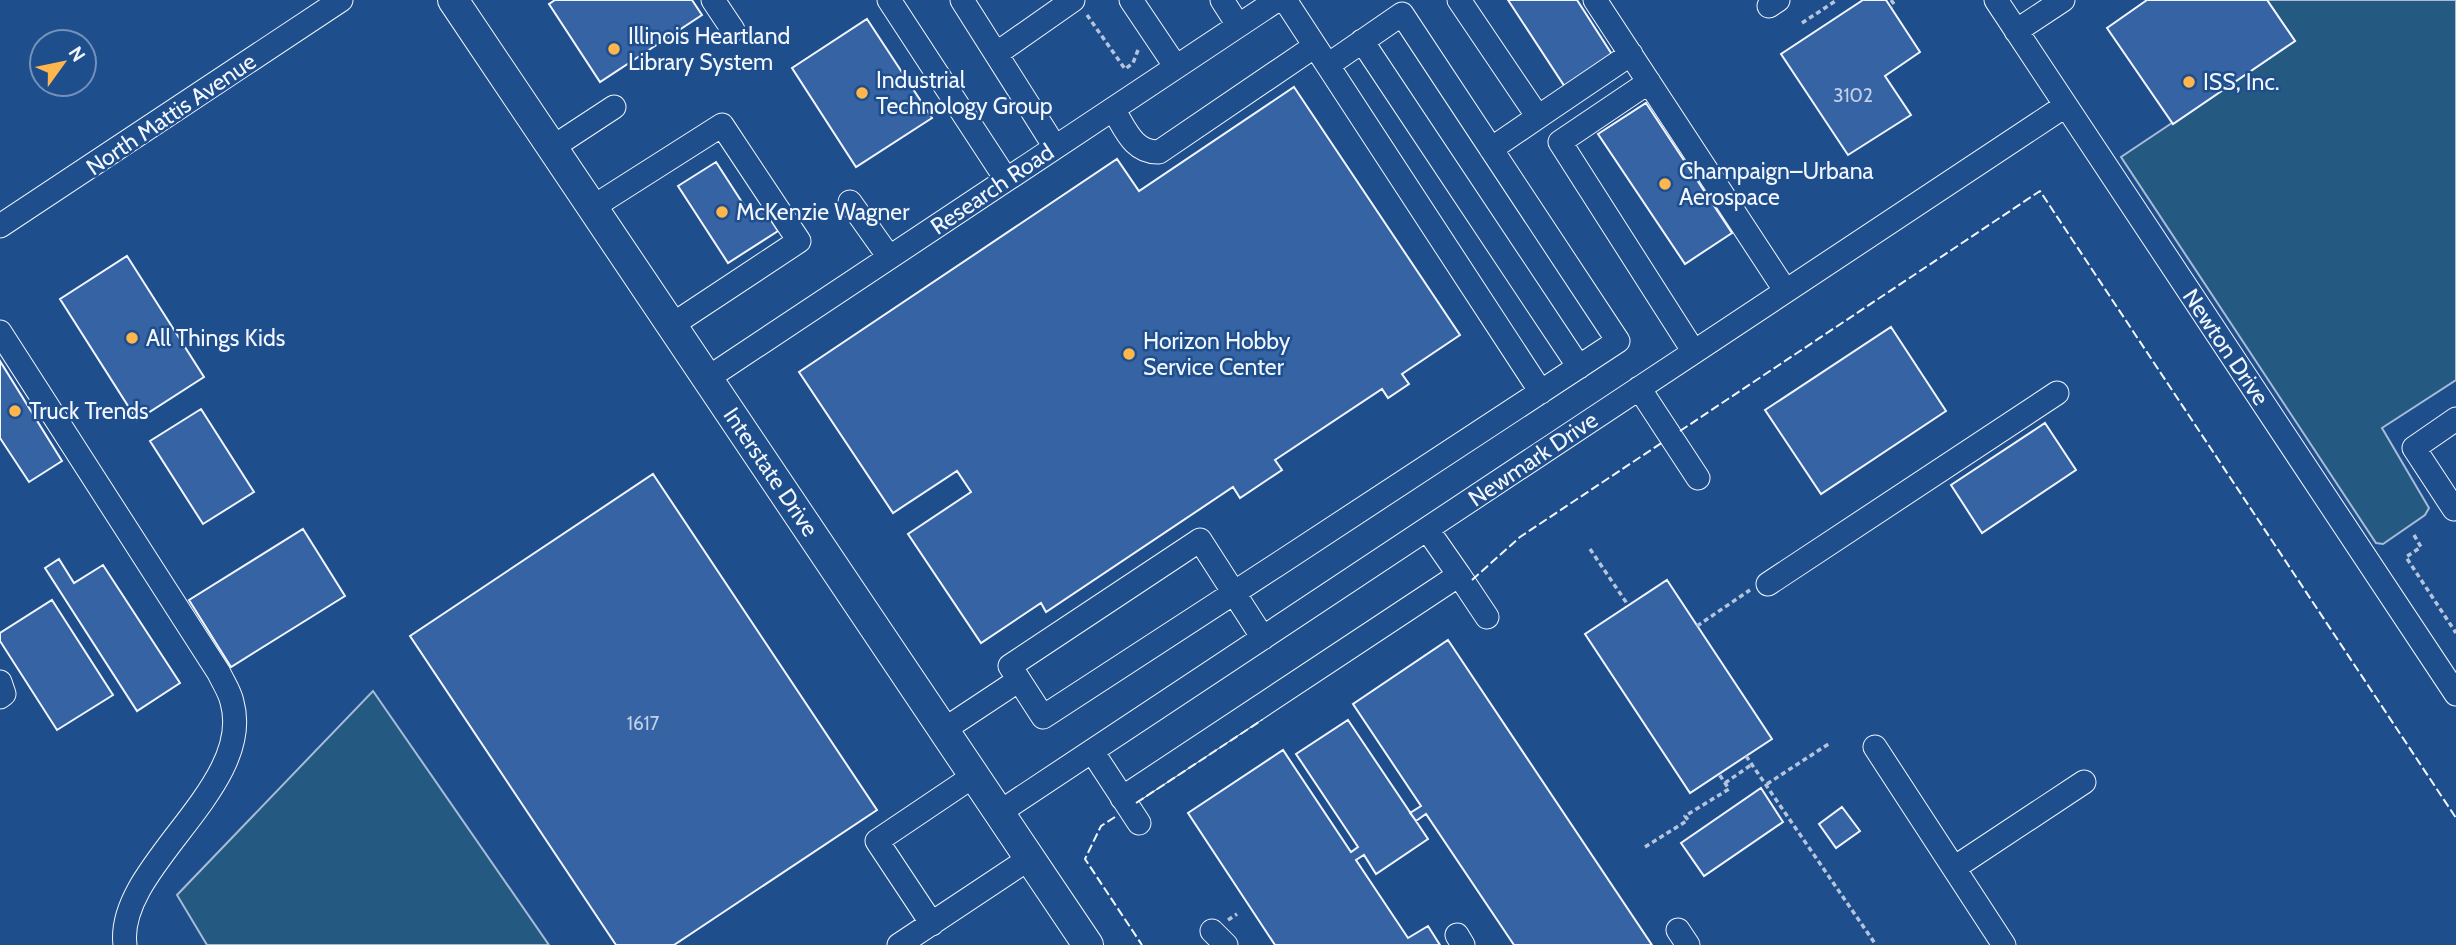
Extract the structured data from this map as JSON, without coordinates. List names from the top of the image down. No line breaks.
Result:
{"streets":{"main road":["Interstate Drive"],"street":["North Mattis Avenue","Research Road","Newton Drive","Newmark Drive"]},"crossings":[["Research Road","Interstate Drive"],["Newton Drive","Newmark Drive"],["Newmark Drive","Interstate Drive"]],"places":["Illinois Heartland Library System","ISS, Inc.","Industrial Technology Group","Champaign–Urbana Aerospace","McKenzie Wagner","All Things Kids","Horizon Hobby Service Center","Truck Trends"],"house_numbers":["3102","1617"],"north":"top right"}
